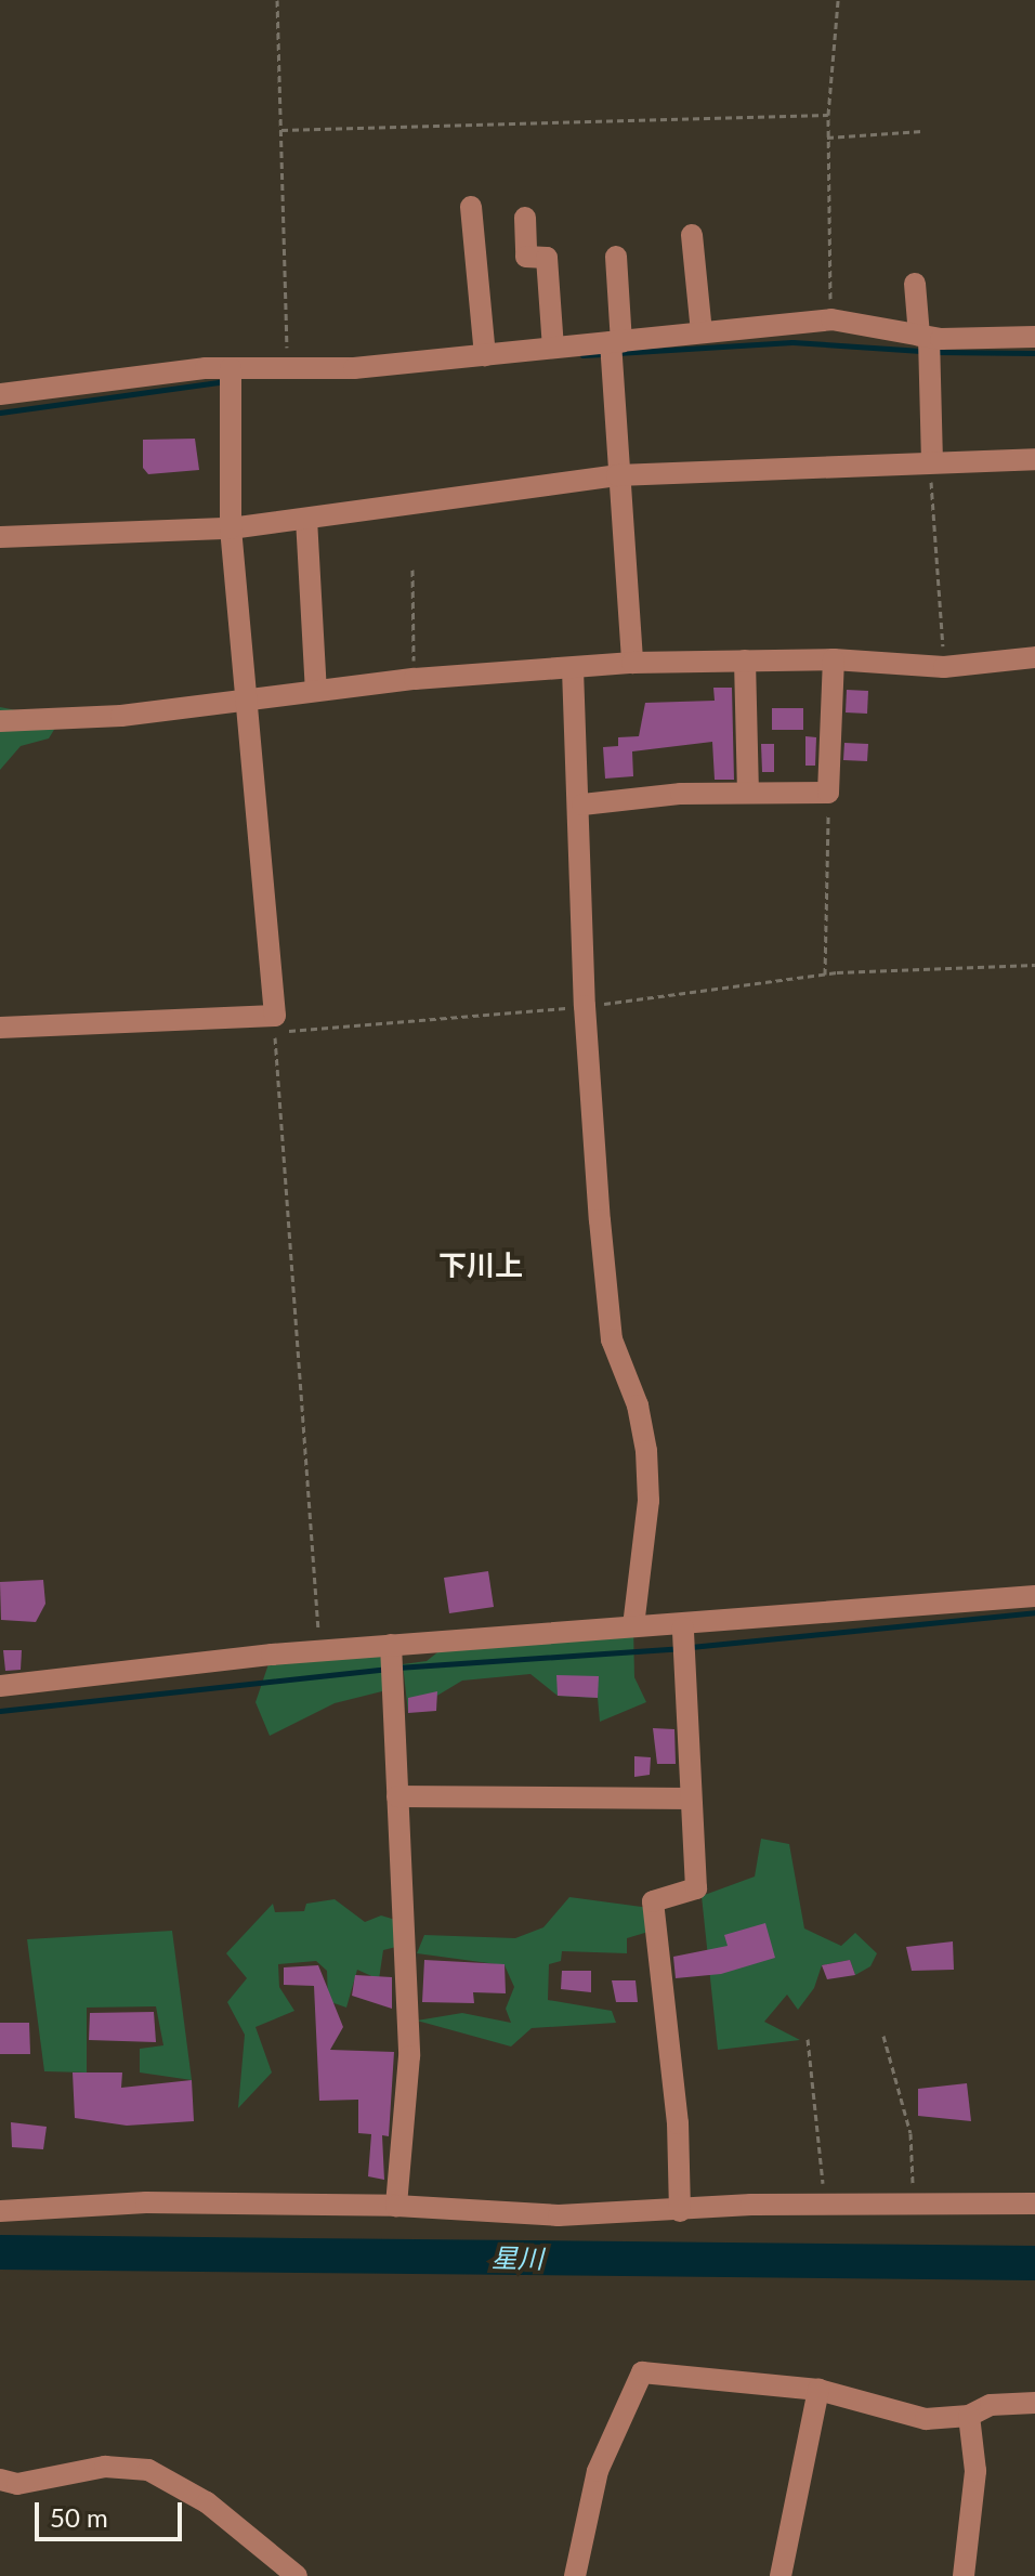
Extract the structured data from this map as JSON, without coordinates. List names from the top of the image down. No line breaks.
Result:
{"districts":["下川上"],"water":["星川"],"scale_bar":"50 m"}
